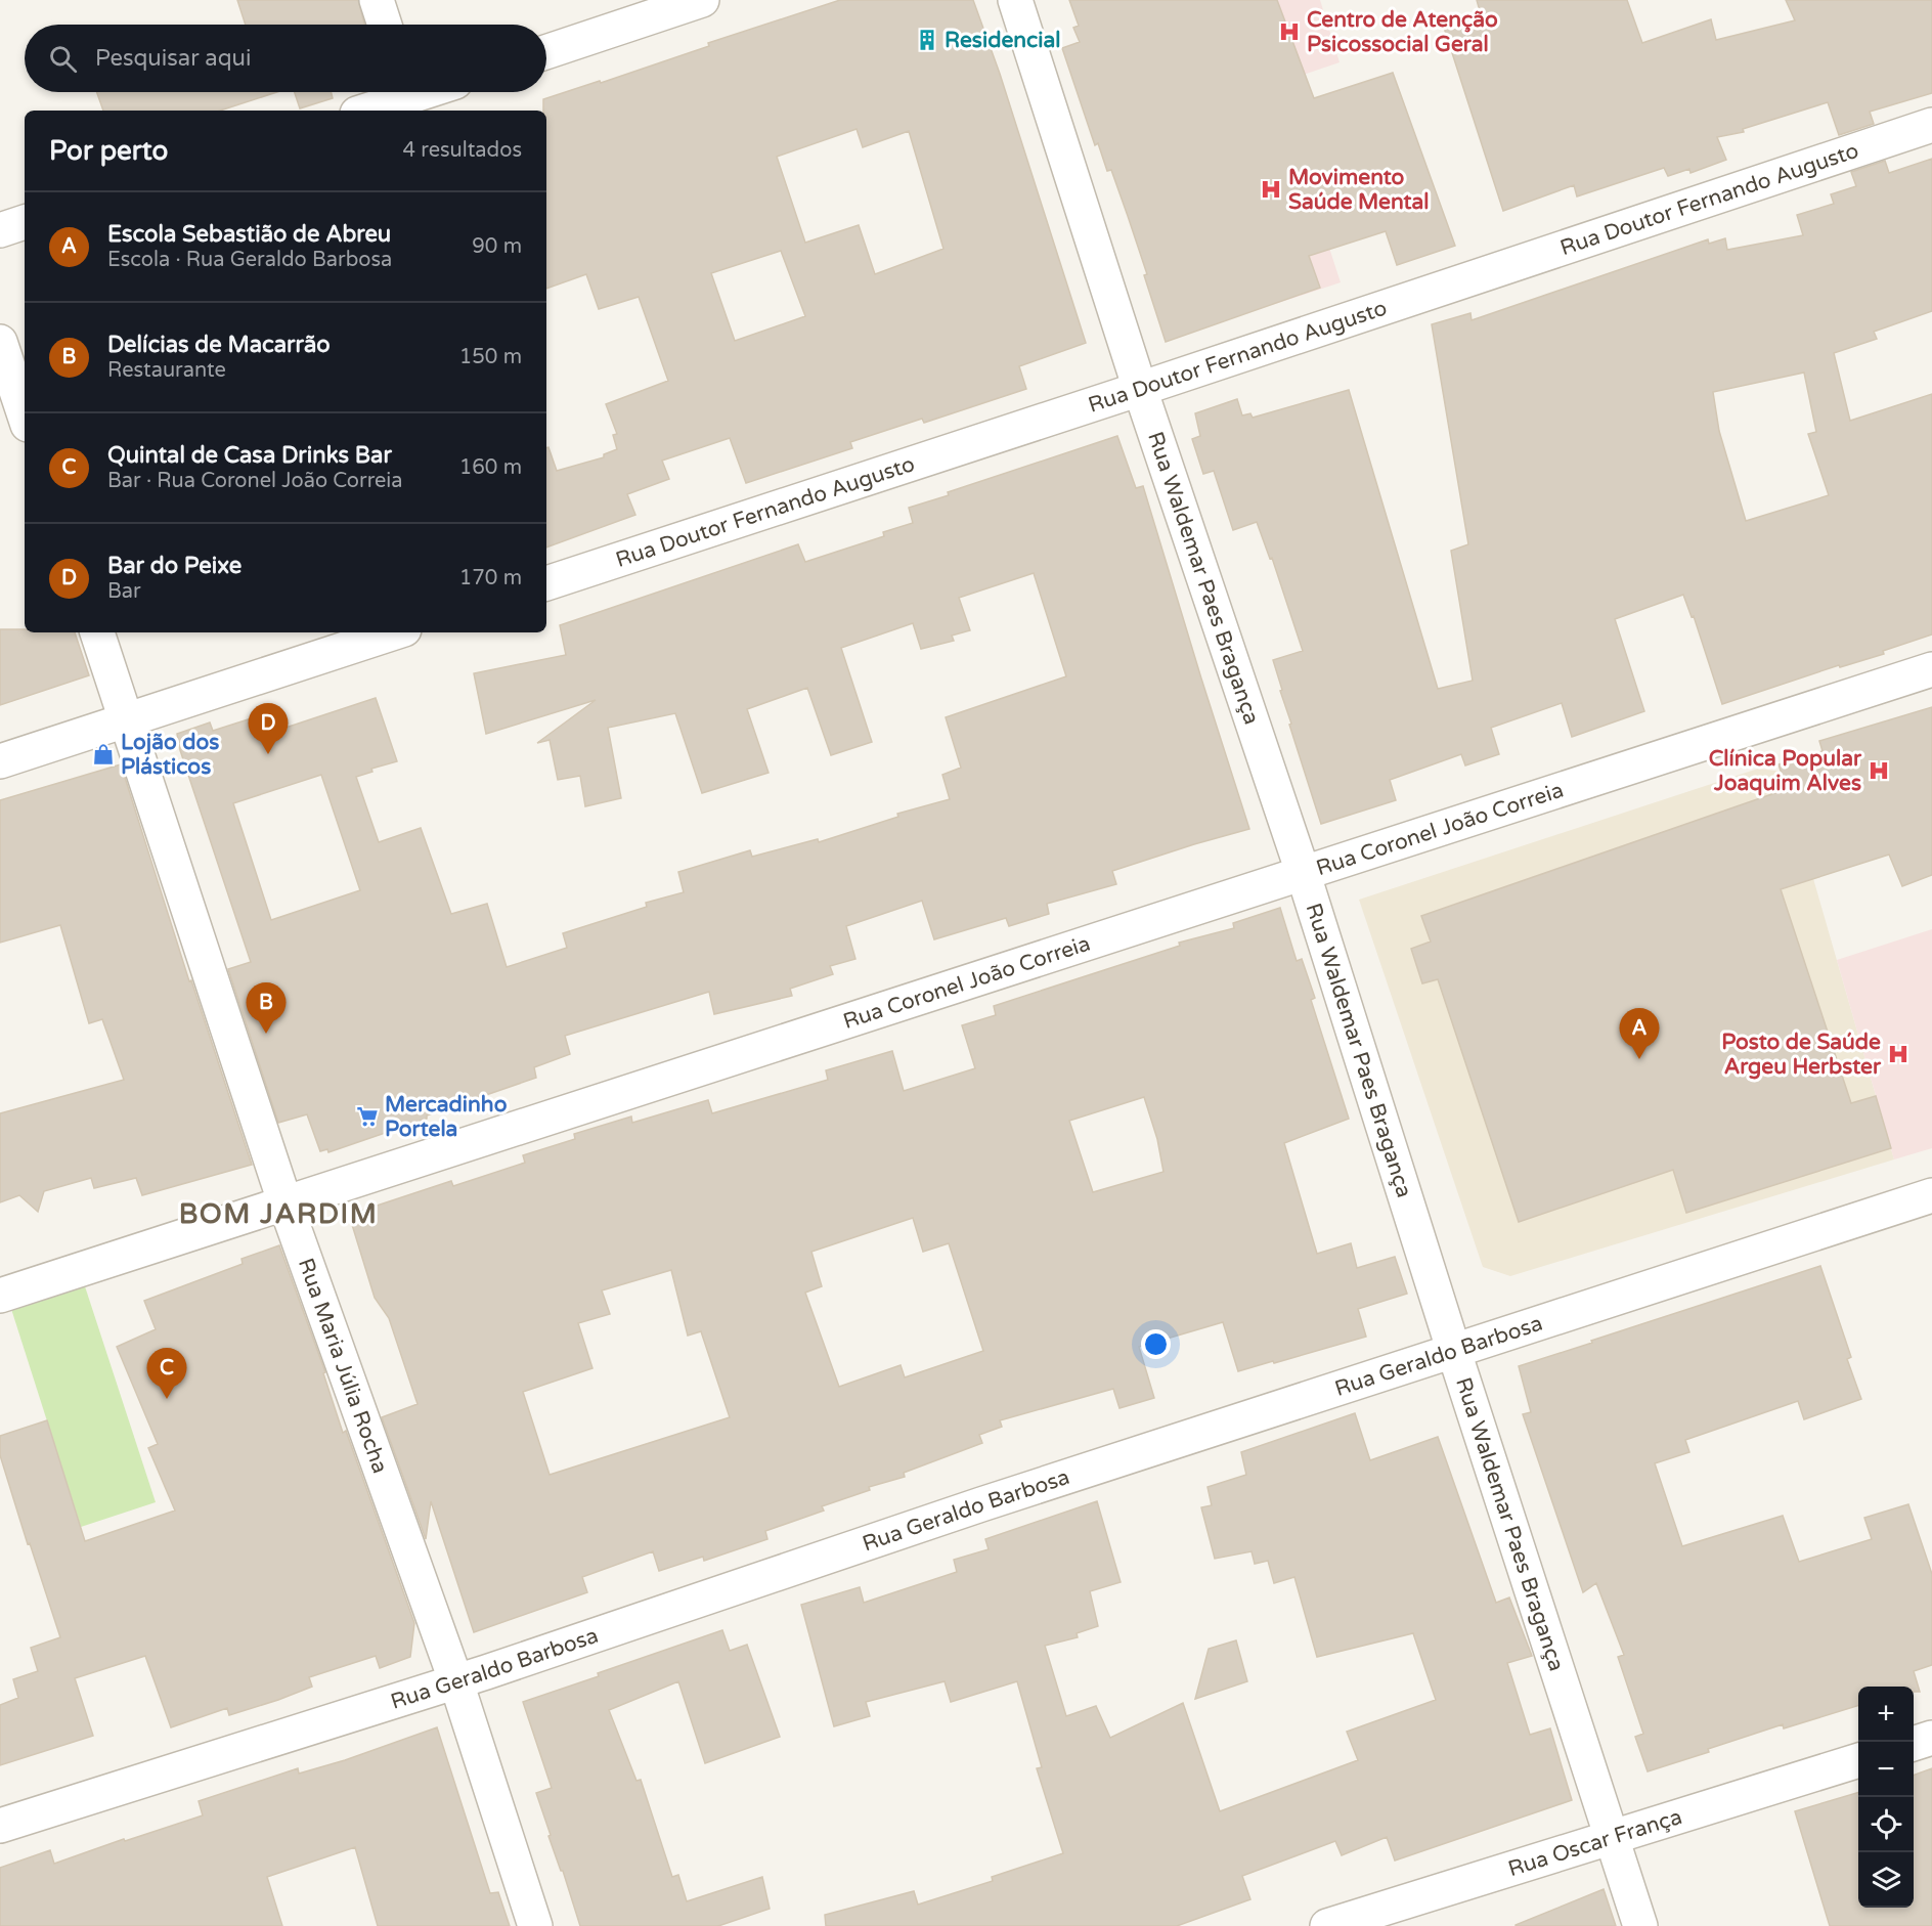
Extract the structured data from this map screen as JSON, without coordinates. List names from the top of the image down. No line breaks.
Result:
{"streets":{"street":["Rua Doutor Fernando Augusto","Rua Waldemar Paes Bragança","Rua Coronel João Correia","Rua Geraldo Barbosa","Rua Maria Júlia Rocha","Rua Oscar França"]},"crossings":[["Rua Doutor Fernando Augusto","Rua Waldemar Paes Bragança"],["Rua Waldemar Paes Bragança","Rua Coronel João Correia"],["Rua Waldemar Paes Bragança","Rua Geraldo Barbosa"],["Rua Waldemar Paes Bragança","Rua Oscar França"],["Rua Coronel João Correia","Rua Maria Júlia Rocha"],["Rua Geraldo Barbosa","Rua Maria Júlia Rocha"]],"districts":["BOM JARDIM"],"places":{"hospital":["Centro de Atenção Psicossocial Geral","Movimento Saúde Mental","Clínica Popular Joaquim Alves","Posto de Saúde Argeu Herbster"],"building":["Residencial"],"shop":["Lojão dos Plásticos"],"supermarket":["Mercadinho Portela"]},"page":{"search":"Pesquisar aqui","heading":["Por perto","4 resultados"],"list":[{"mark":"A","name":"Escola Sebastião de Abreu","note":"Escola · Rua Geraldo Barbosa","value":"90 m"},{"mark":"B","name":"Delícias de Macarrão","note":"Restaurante","value":"150 m"},{"mark":"C","name":"Quintal de Casa Drinks Bar","note":"Bar · Rua Coronel João Correia","value":"160 m"},{"mark":"D","name":"Bar do Peixe","note":"Bar","value":"170 m"}],"pins":["D","B","A","C"],"map_buttons":["+","−"]}}
